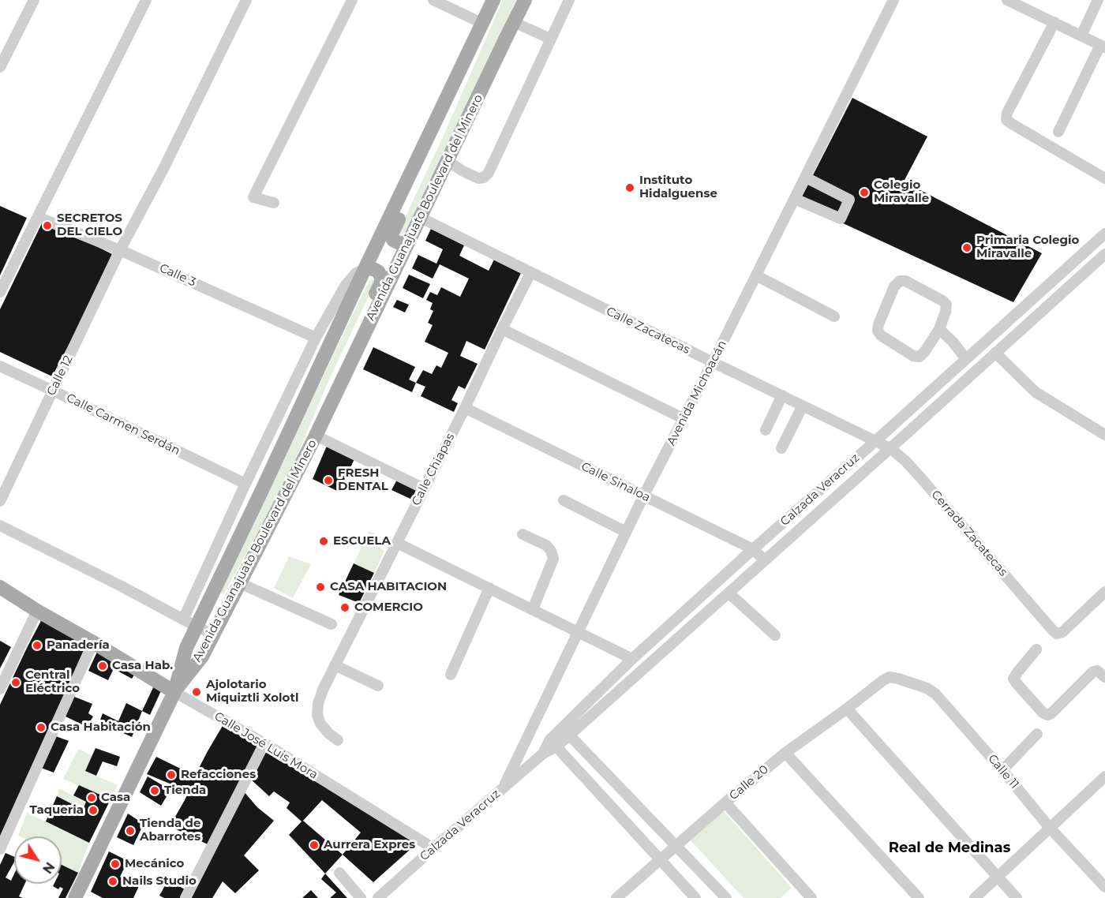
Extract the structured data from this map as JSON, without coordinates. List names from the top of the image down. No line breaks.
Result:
{"streets":{"main road":["Avenida Guanajuato Boulevard del Minero","Calle José Luis Mora"],"street":["Calle 3","Calle Zacatecas","Calle 12","Avenida Michoacán","Calle Carmen Serdán","Calle Chiapas","Calle Sinaloa","Calzada Veracruz","Cerrada Zacatecas","Calle 11","Calle 20"]},"crossings":[["Avenida Guanajuato Boulevard del Minero","Calle Zacatecas"],["Avenida Guanajuato Boulevard del Minero","Calle José Luis Mora"],["Calle 3","Calle 12"],["Calle Zacatecas","Avenida Michoacán"],["Calle Zacatecas","Calle Chiapas"],["Calle Zacatecas","Calzada Veracruz"],["Calle Zacatecas","Cerrada Zacatecas"],["Calle 12","Calle Carmen Serdán"],["Avenida Michoacán","Calle Sinaloa"],["Avenida Michoacán","Calzada Veracruz"],["Calle Chiapas","Calle Sinaloa"],["Calle Sinaloa","Calzada Veracruz"],["Calzada Veracruz","Cerrada Zacatecas"],["Calzada Veracruz","Calle José Luis Mora"],["Calle 11","Calle 20"]],"districts":["Real de Medinas"],"places":["Instituto Hidalguense","Colegio Miravalle","SECRETOS DEL CIELO","Primaria Colegio Miravalle","FRESH DENTAL","ESCUELA","CASA HABITACION","COMERCIO","Panadería","Casa Hab.","Central Eléctrico","Ajolotario Miquiztli Xolotl","Casa Habitación","Refacciones","Tienda","Casa","Taqueria","Tienda de Abarrotes","Aurrera Expres","Mecánico","Nails Studio"],"north":"bottom right"}
